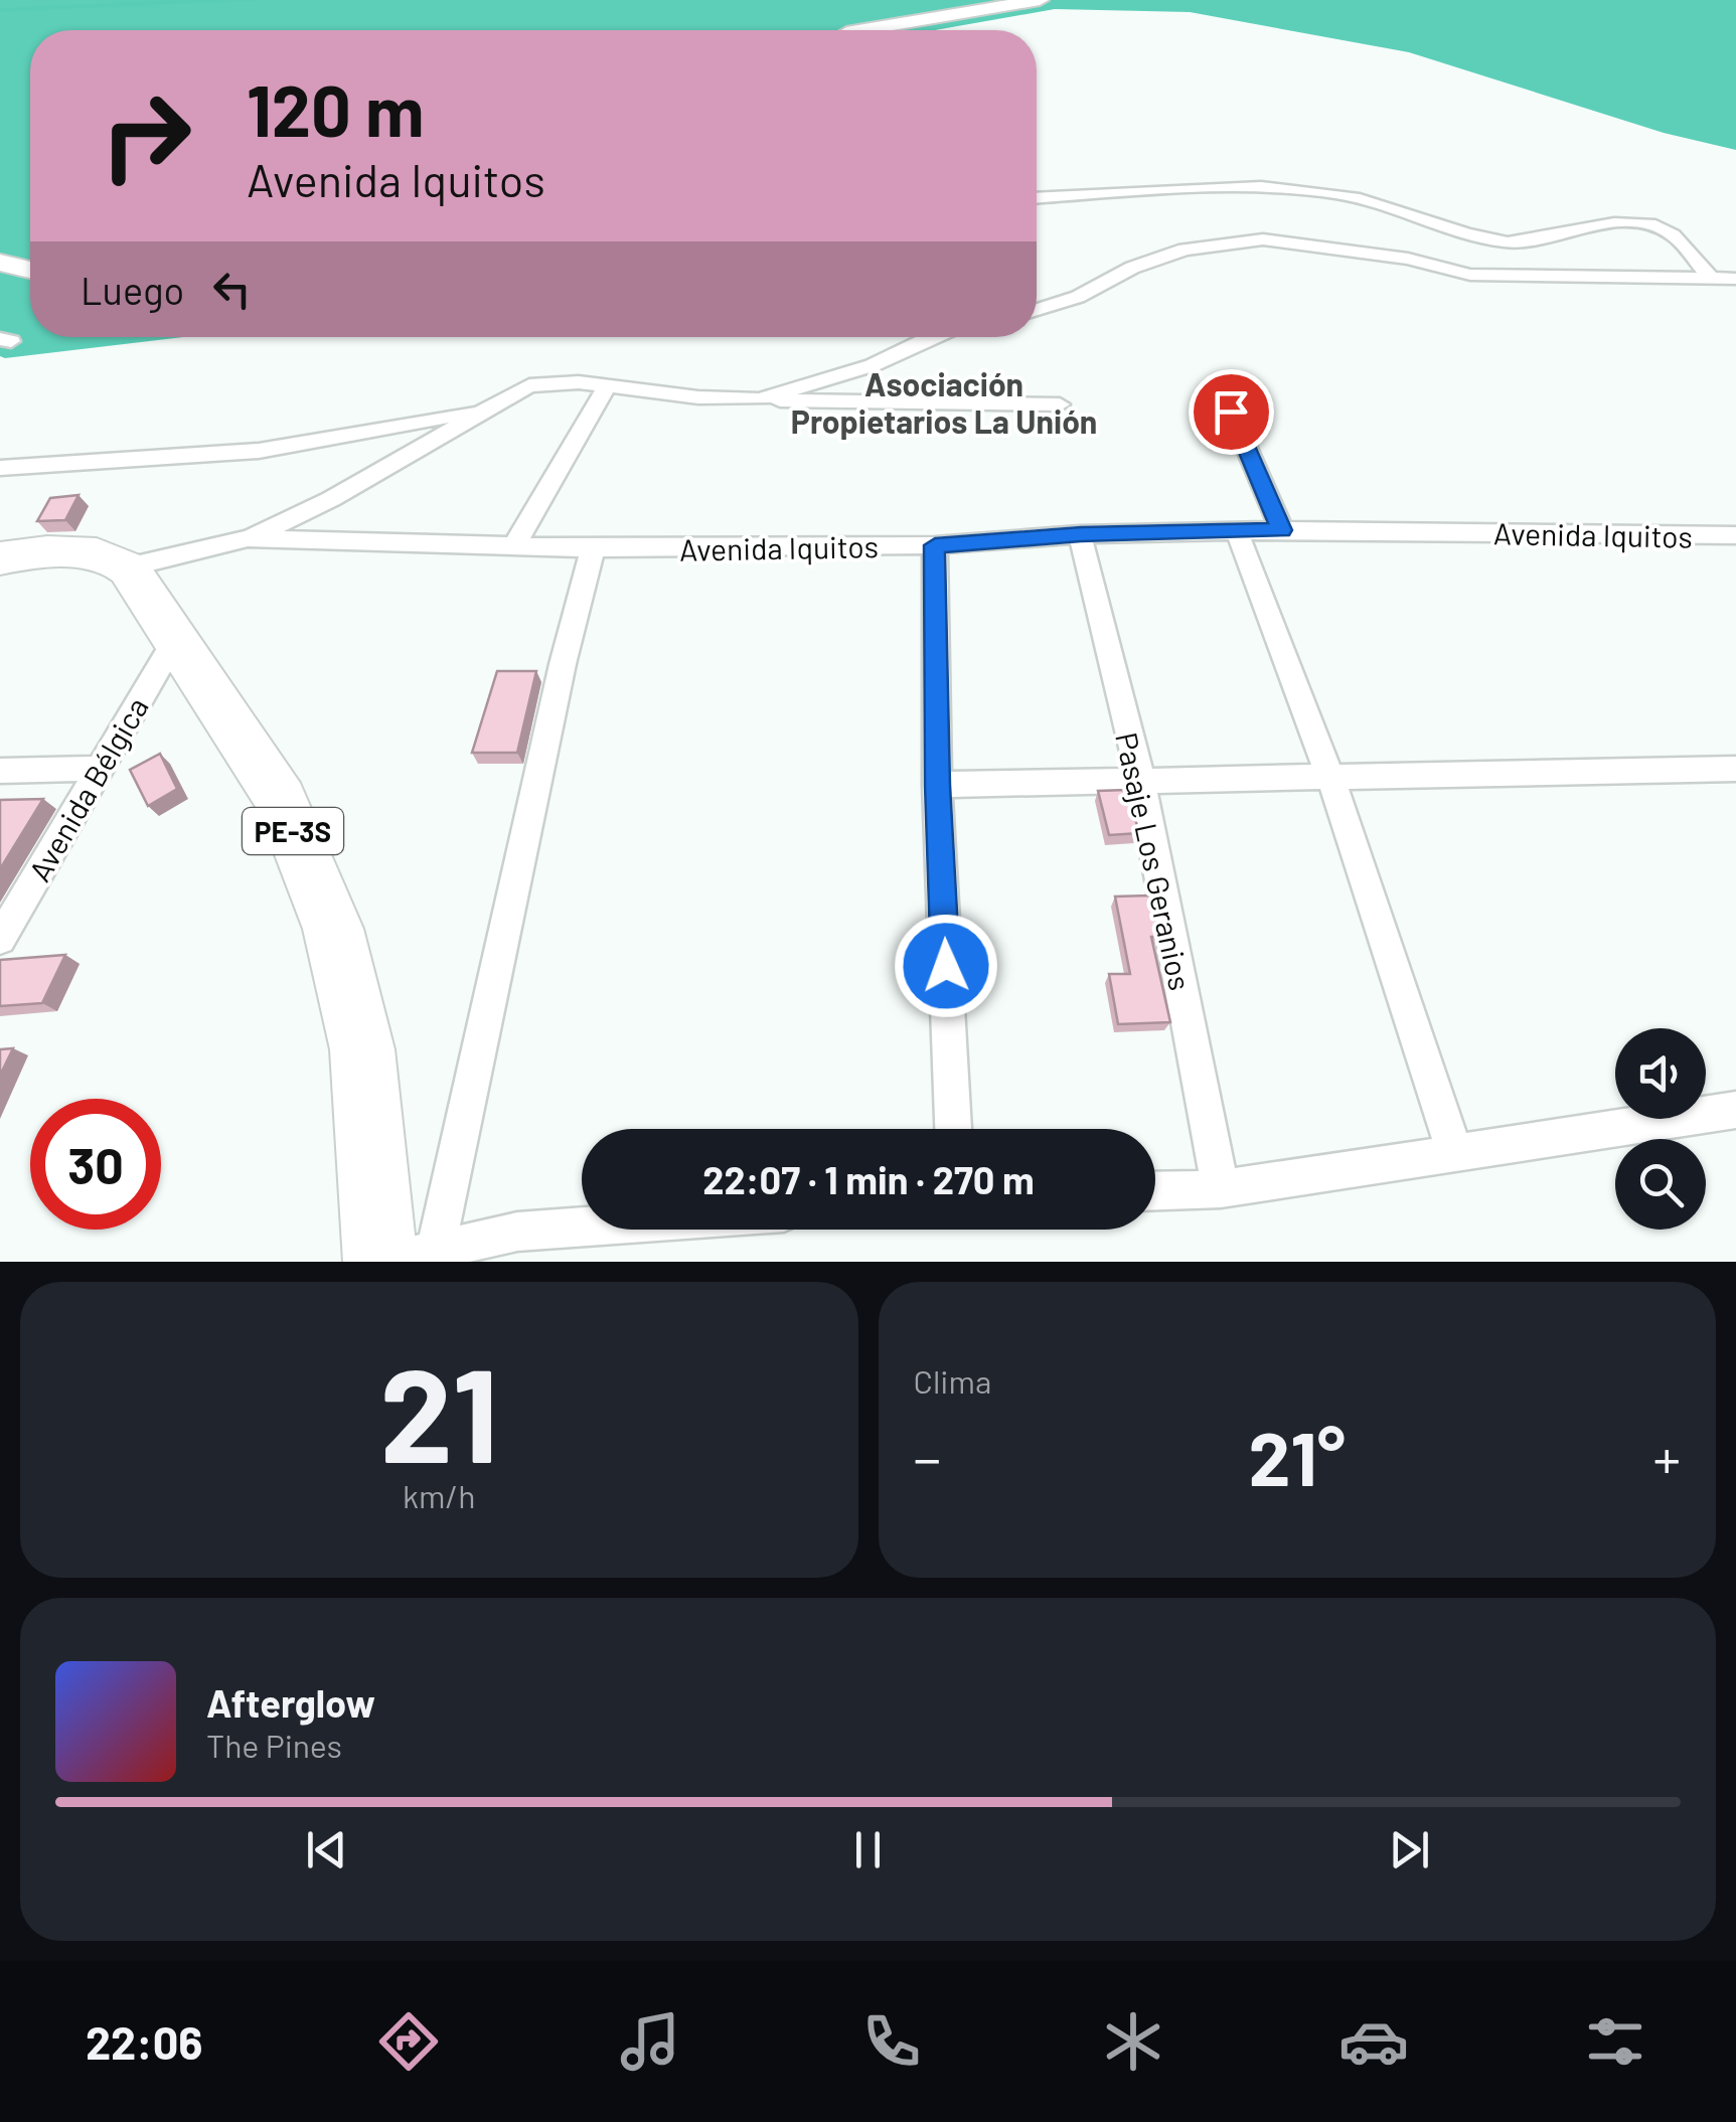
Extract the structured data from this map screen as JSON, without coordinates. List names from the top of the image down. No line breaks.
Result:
{"streets":{"highway":["PE-3S"],"street":["Avenida Iquitos","Avenida Bélgica","Pasaje Los Geranios"]},"crossings":[["Avenida Iquitos","PE-3S"],["Avenida Iquitos","Pasaje Los Geranios"],["Avenida Bélgica","PE-3S"]],"districts":["Asociación Propietarios La Unión"],"page":{"turn":["120 m","Avenida Iquitos"],"then":"Luego","limit":"30","trip":"22:07 · 1 min · 270 m","tile":[["21","km/h"],"Clima"],"heat":["−","21°","+"],"song":["Afterglow","The Pines"],"tabs":"22:06"}}
